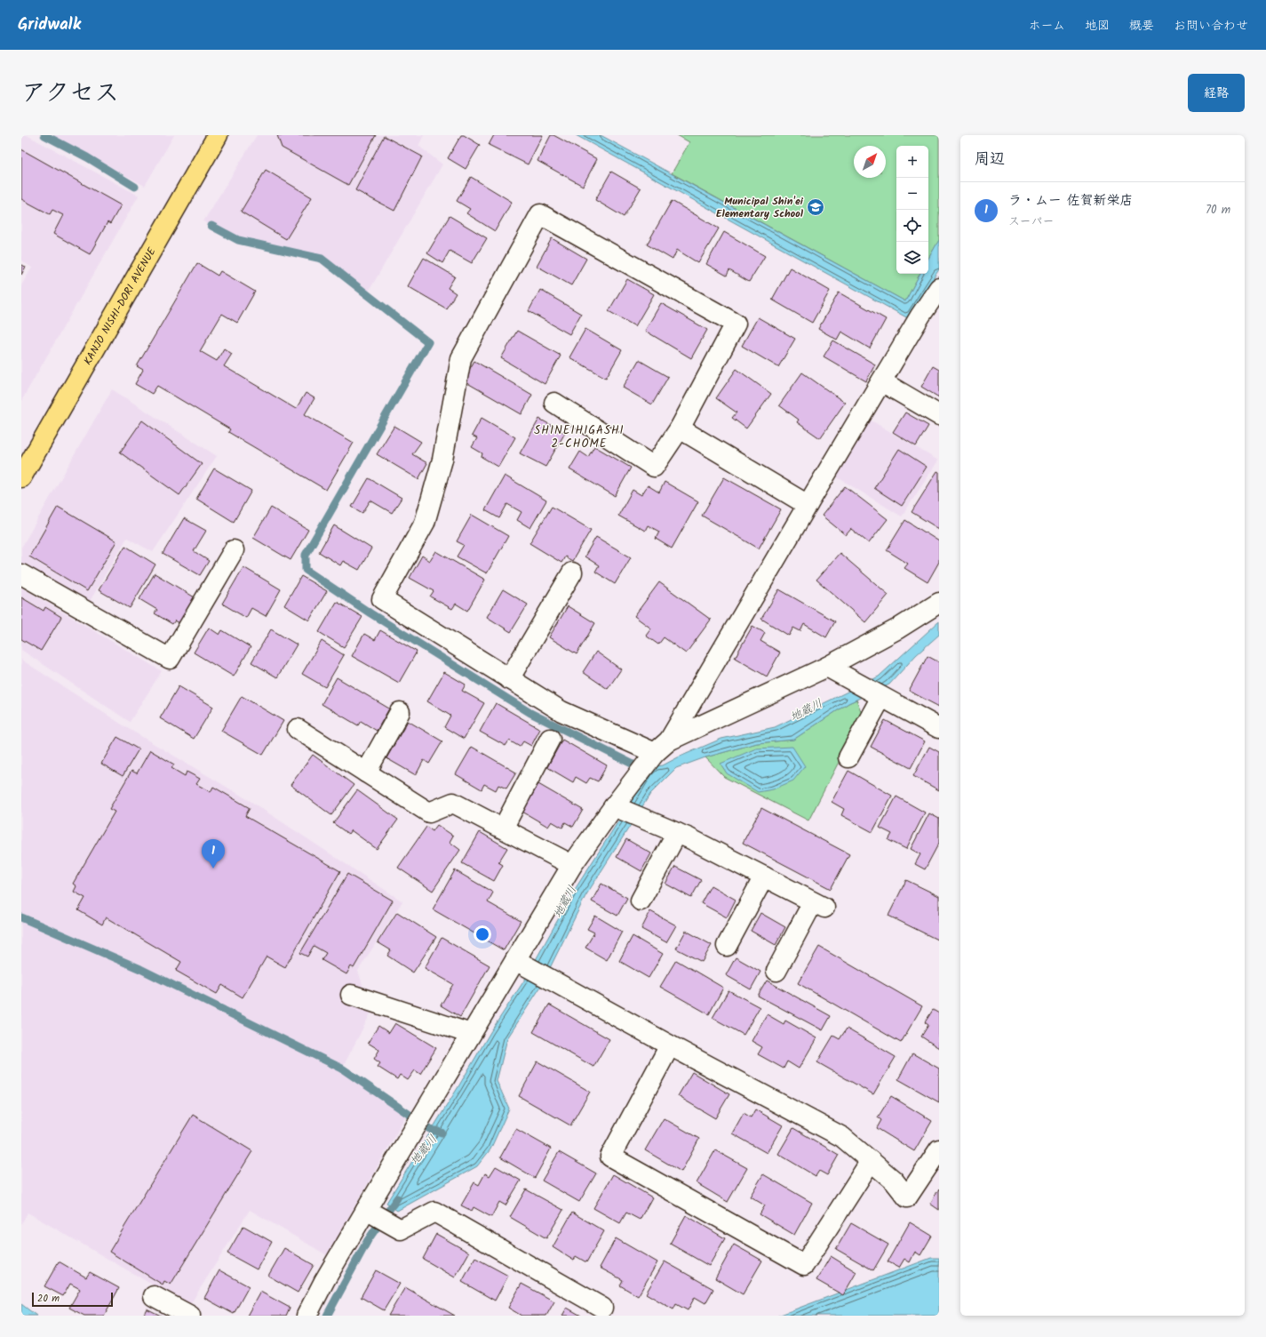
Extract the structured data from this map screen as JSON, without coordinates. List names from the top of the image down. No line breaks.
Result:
{"streets":{"highway":["KANJO NISHI-DORI AVENUE"]},"districts":["SHINEIHIGASHI 2-CHOME"],"water":["地蔵川"],"places":{"school or university":["Municipal Shin'ei Elementary School"]},"scale_bar":"20 m","north":"top right","page":{"header":"Gridwalk","nav":["ホーム","地図","概要","お問い合わせ"],"title":"アクセス","buttons":"経路","heading":"周辺","map_buttons":["+","−"],"list":[{"mark":"1","name":"ラ・ムー 佐賀新栄店","note":"スーパー","value":"70 m"}],"pins":"1","scale":"20 m"}}
